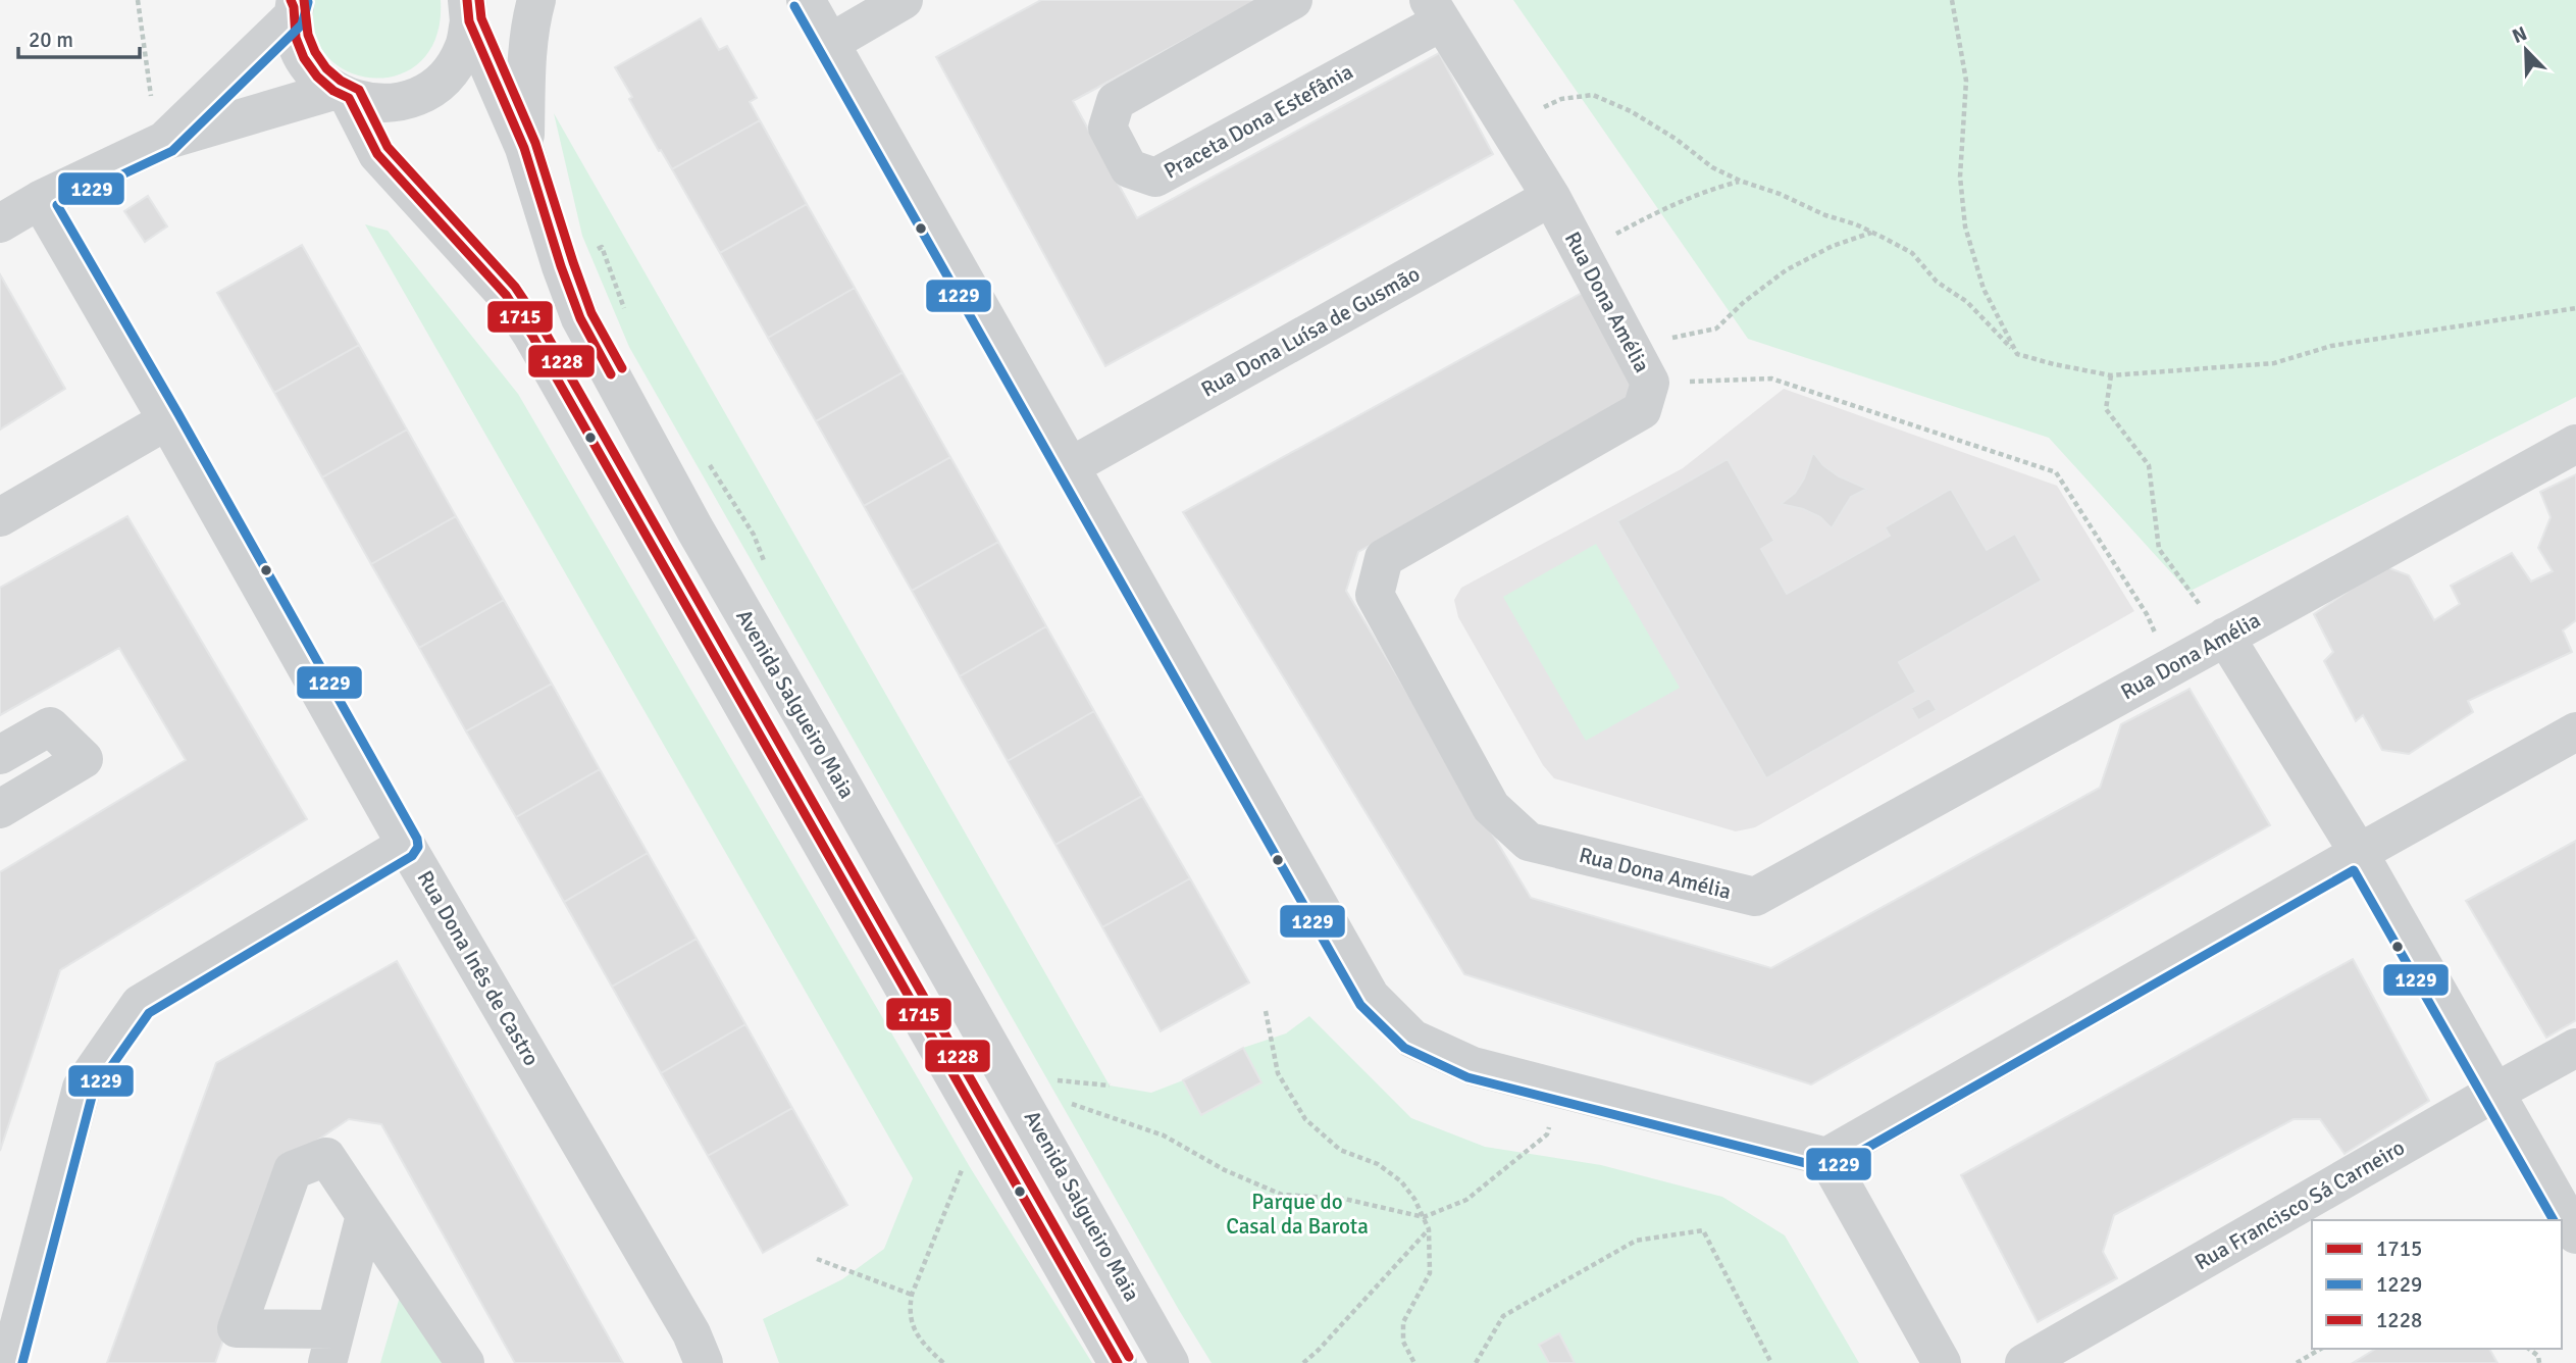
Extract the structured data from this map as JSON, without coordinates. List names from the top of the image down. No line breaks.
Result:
{"streets":{"street":["Praceta Dona Estefânia","Rua Dona Amélia","Rua Dona Luísa de Gusmão","Avenida Salgueiro Maia","Rua Dona Inês de Castro","Rua Francisco Sá Carneiro"]},"crossings":[["Praceta Dona Estefânia","Rua Dona Amélia"],["Praceta Dona Estefânia","Rua Dona Luísa de Gusmão"],["Rua Dona Amélia","Rua Dona Luísa de Gusmão"]],"parks":["Parque do Casal da Barota"],"lines":["transit line 1715","transit line 1228","transit line 1229"],"legend":["1715","1229","1228"],"scale_bar":"20 m","north":"top left"}
